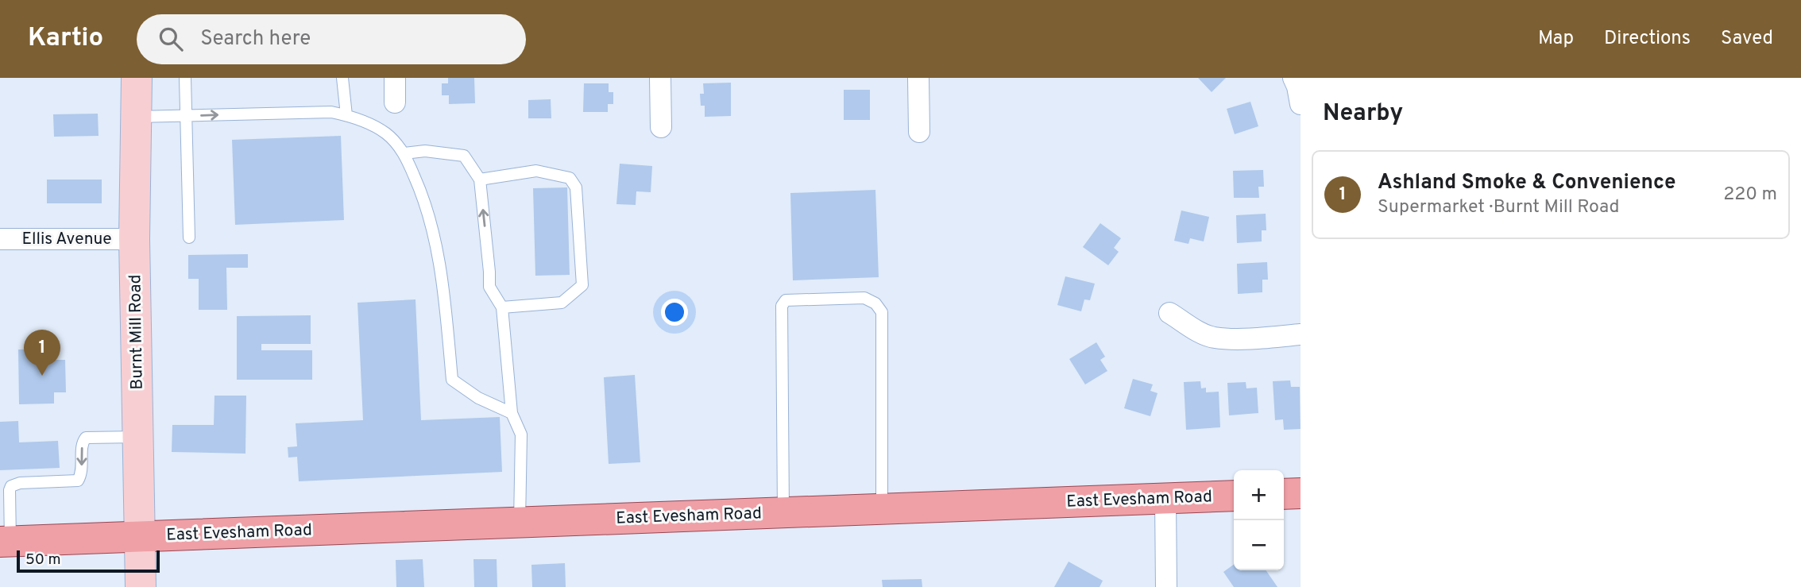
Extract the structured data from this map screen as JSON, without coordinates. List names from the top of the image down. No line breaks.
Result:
{"streets":{"main road":["Burnt Mill Road","East Evesham Road"],"street":["Ellis Avenue"]},"crossings":[["Ellis Avenue","Burnt Mill Road"],["Burnt Mill Road","East Evesham Road"]],"scale_bar":"50 m","page":{"header":"Kartio","search":"Search here","nav":["Map","Directions","Saved"],"heading":"Nearby","list":[{"mark":"1","name":"Ashland Smoke & Convenience","note":"Supermarket · Burnt Mill Road","value":"220 m"}],"pins":"1","map_buttons":["+","−"],"scale":"50 m"}}
